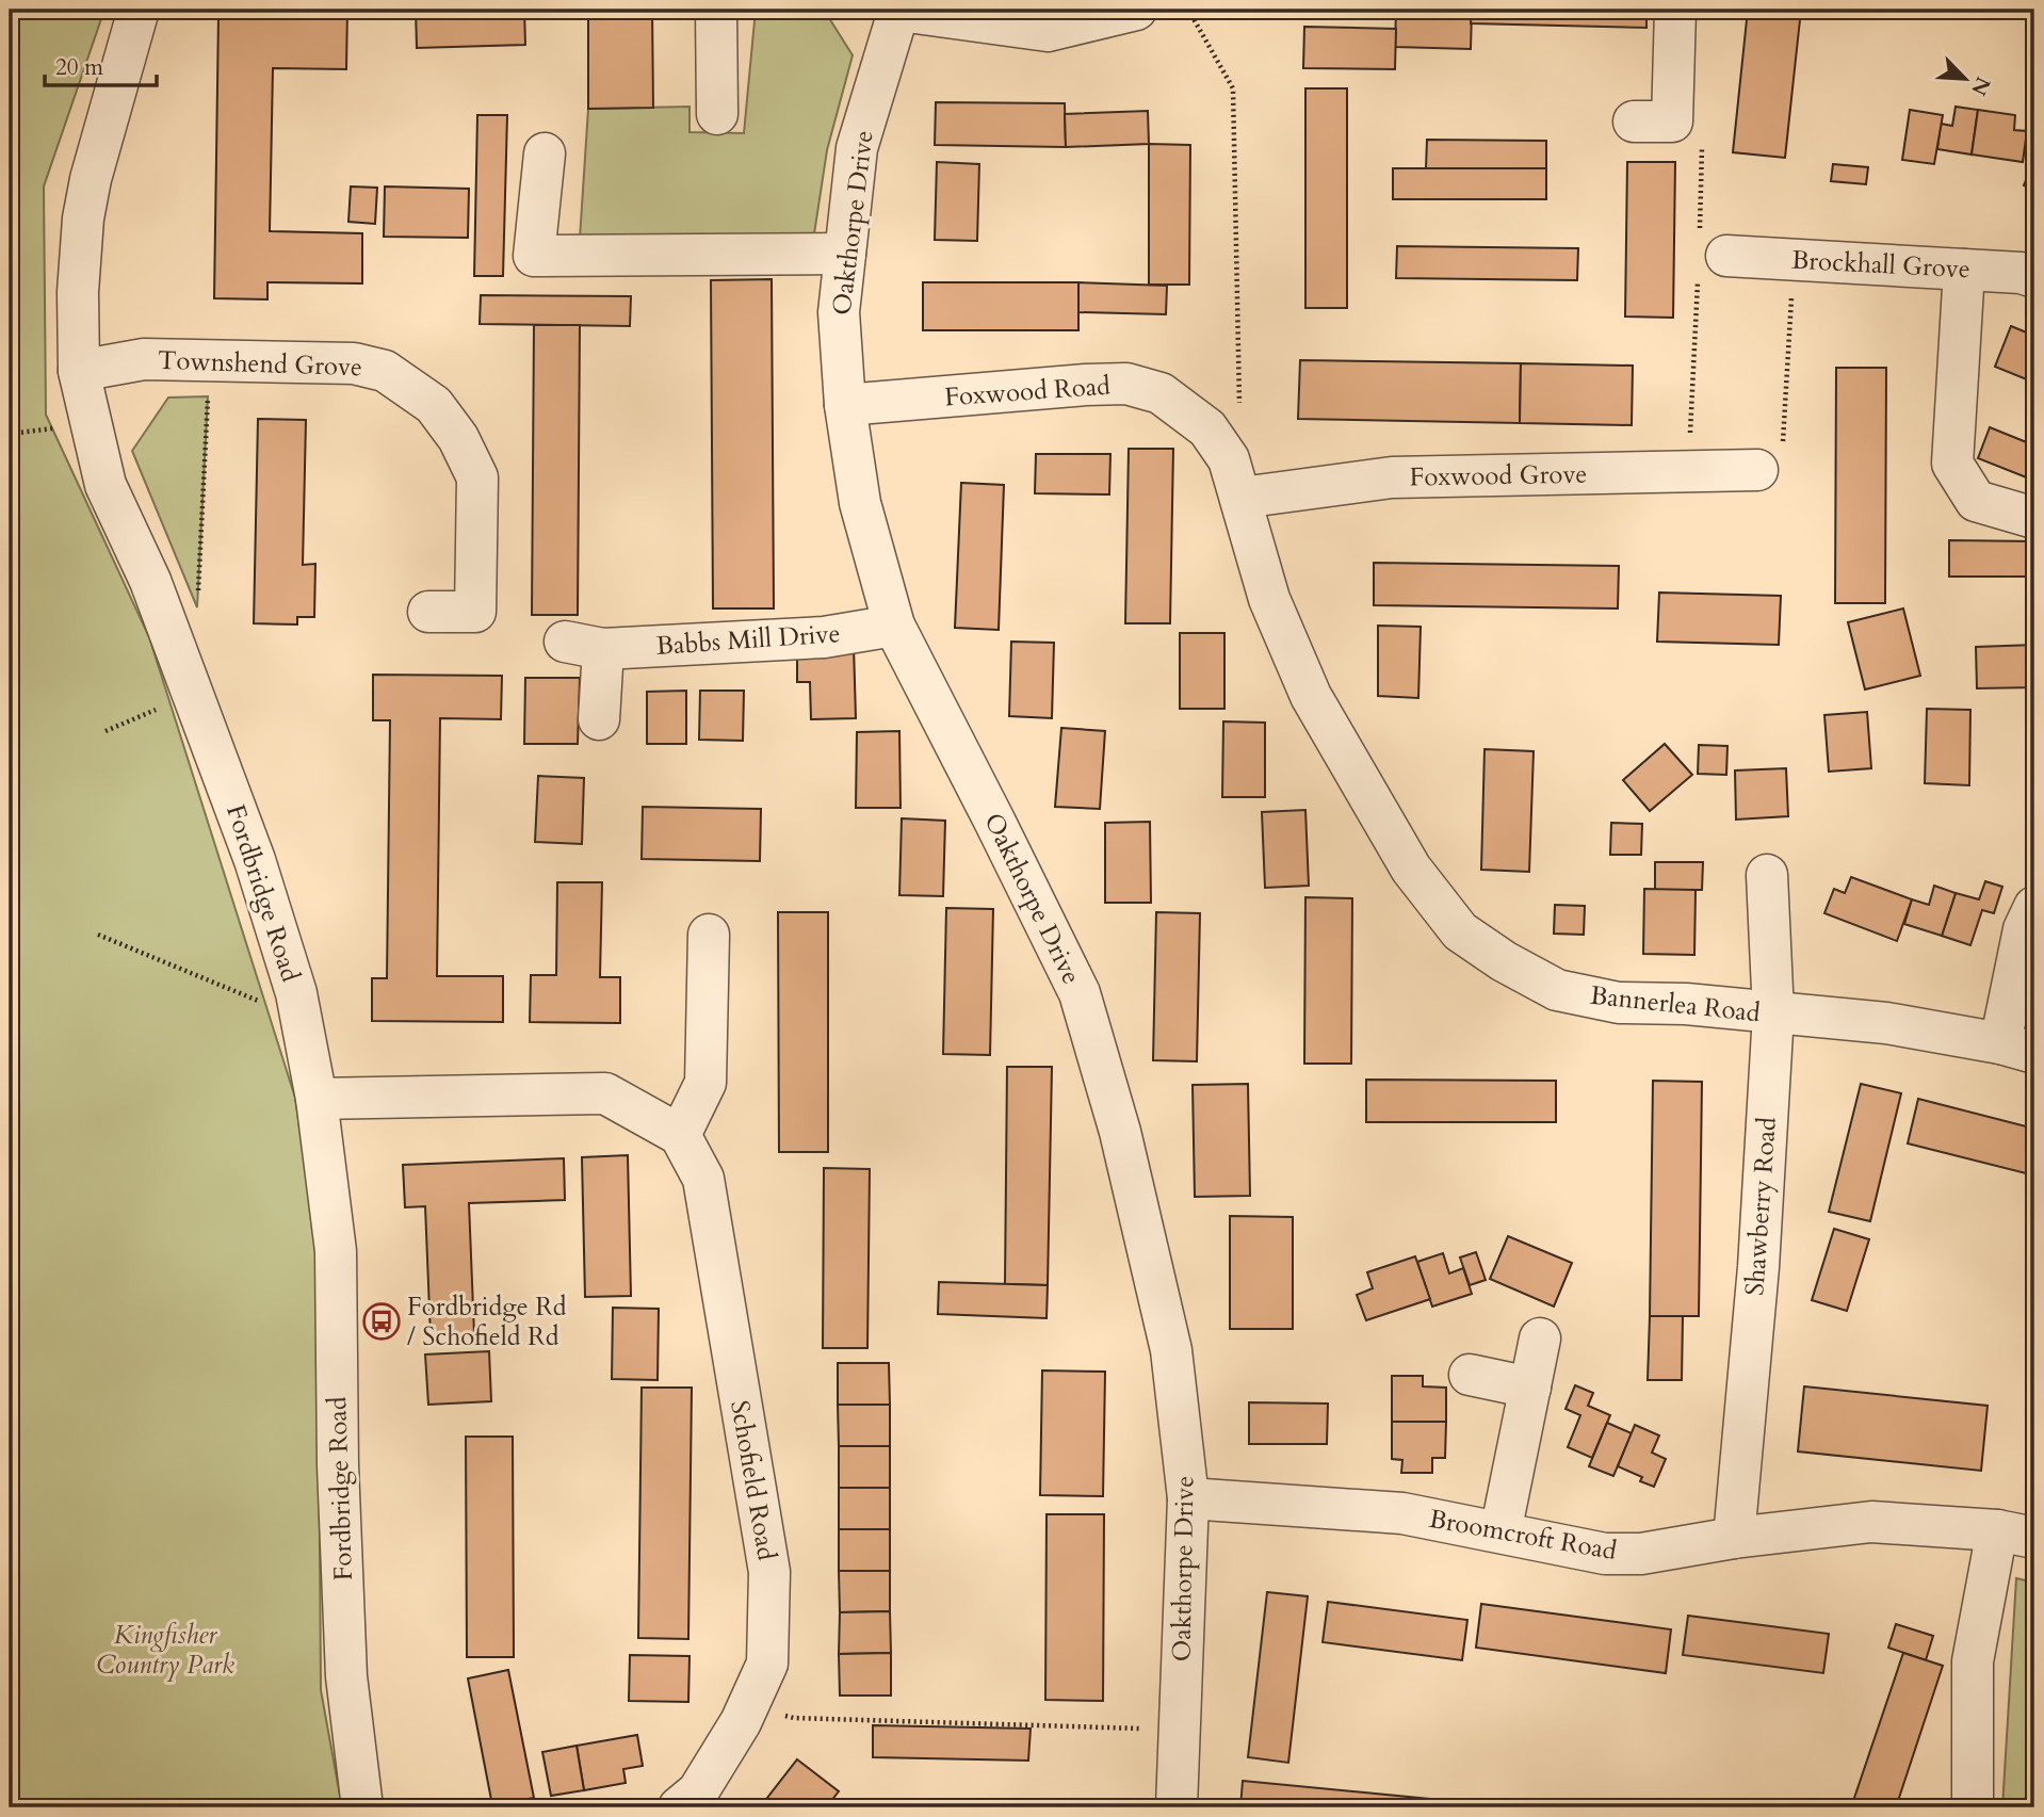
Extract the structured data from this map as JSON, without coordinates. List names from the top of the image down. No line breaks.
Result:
{"streets":{"street":["Oakthorpe Drive","Brockhall Grove","Townshend Grove","Foxwood Road","Foxwood Grove","Babbs Mill Drive","Fordbridge Road","Bannerlea Road","Shawberry Road","Schofield Road","Broomcroft Road"]},"crossings":[["Oakthorpe Drive","Foxwood Road"],["Oakthorpe Drive","Babbs Mill Drive"],["Oakthorpe Drive","Broomcroft Road"],["Townshend Grove","Fordbridge Road"],["Foxwood Road","Foxwood Grove"],["Foxwood Road","Bannerlea Road"],["Foxwood Grove","Bannerlea Road"],["Bannerlea Road","Shawberry Road"],["Shawberry Road","Broomcroft Road"]],"parks":["Kingfisher Country Park"],"places":{"bus stop":["Fordbridge Rd / Schofield Rd"]},"scale_bar":"20 m","north":"bottom right"}
